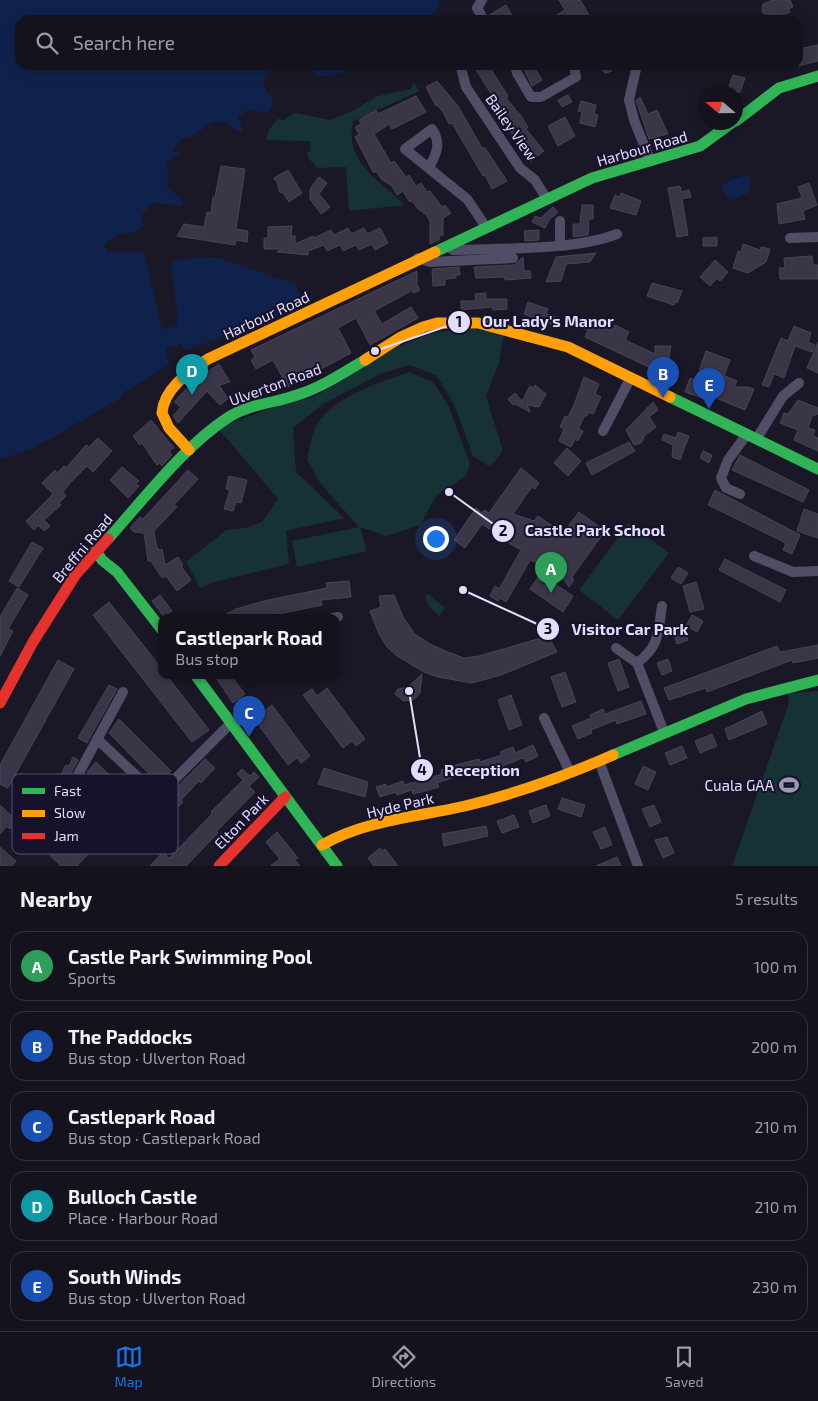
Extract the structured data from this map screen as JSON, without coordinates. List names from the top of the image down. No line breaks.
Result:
{"streets":{"street":["Bailey View","Harbour Road","Ulverton Road","Breffni Road","Hyde Park","Elton Park"]},"crossings":[["Bailey View","Harbour Road"],["Harbour Road","Ulverton Road"],["Harbour Road","Breffni Road"],["Ulverton Road","Breffni Road"]],"places":{"other":["Our Lady's Manor","Castle Park School","Visitor Car Park","Reception"],"sports":["Cuala GAA"]},"legend":["Fast","Slow","Jam"],"north":"left","page":{"search":"Search here","pins":["D","B","E","A","C"],"popup":["Castlepark Road","Bus stop"],"heading":["Nearby","5 results"],"list":[{"mark":"A","name":"Castle Park Swimming Pool","note":"Sports","value":"100 m"},{"mark":"B","name":"The Paddocks","note":"Bus stop · Ulverton Road","value":"200 m"},{"mark":"C","name":"Castlepark Road","note":"Bus stop · Castlepark Road","value":"210 m"},{"mark":"D","name":"Bulloch Castle","note":"Place · Harbour Road","value":"210 m"},{"mark":"E","name":"South Winds","note":"Bus stop · Ulverton Road","value":"230 m"}],"nav":["Map","Directions","Saved"]}}
